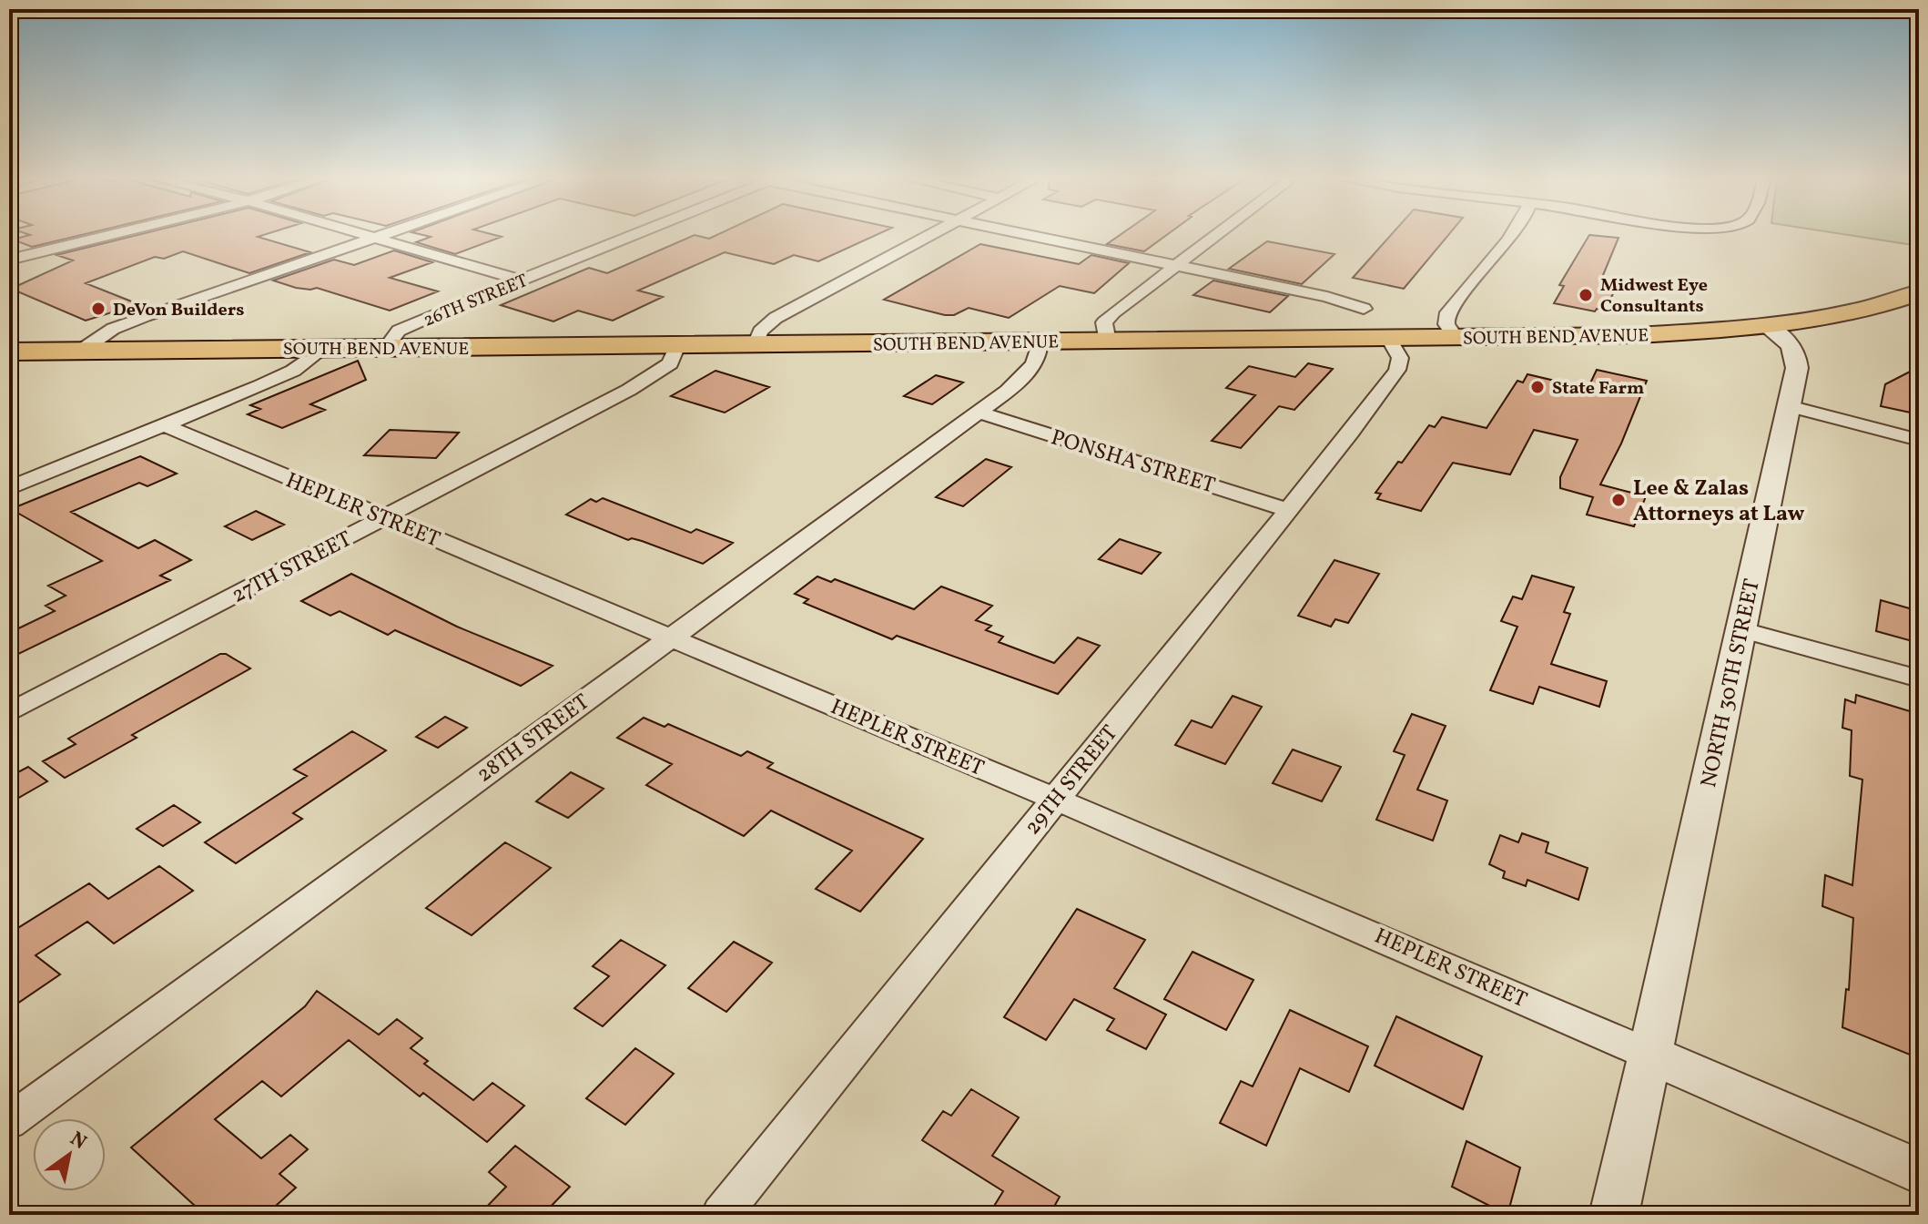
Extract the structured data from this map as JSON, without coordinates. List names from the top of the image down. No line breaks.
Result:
{"streets":{"main road":["SOUTH BEND AVENUE"],"street":["26TH STREET","PONSHA STREET","HEPLER STREET","27TH STREET","NORTH 30TH STREET","28TH STREET","29TH STREET"]},"crossings":[["26TH STREET","SOUTH BEND AVENUE"],["SOUTH BEND AVENUE","27TH STREET"],["SOUTH BEND AVENUE","NORTH 30TH STREET"],["SOUTH BEND AVENUE","28TH STREET"],["SOUTH BEND AVENUE","29TH STREET"],["PONSHA STREET","28TH STREET"],["PONSHA STREET","29TH STREET"],["HEPLER STREET","27TH STREET"],["HEPLER STREET","NORTH 30TH STREET"],["HEPLER STREET","28TH STREET"],["HEPLER STREET","29TH STREET"]],"places":["Midwest Eye Consultants","DeVon Builders","State Farm","Lee & Zalas Attorneys at Law"],"north":"top right"}
